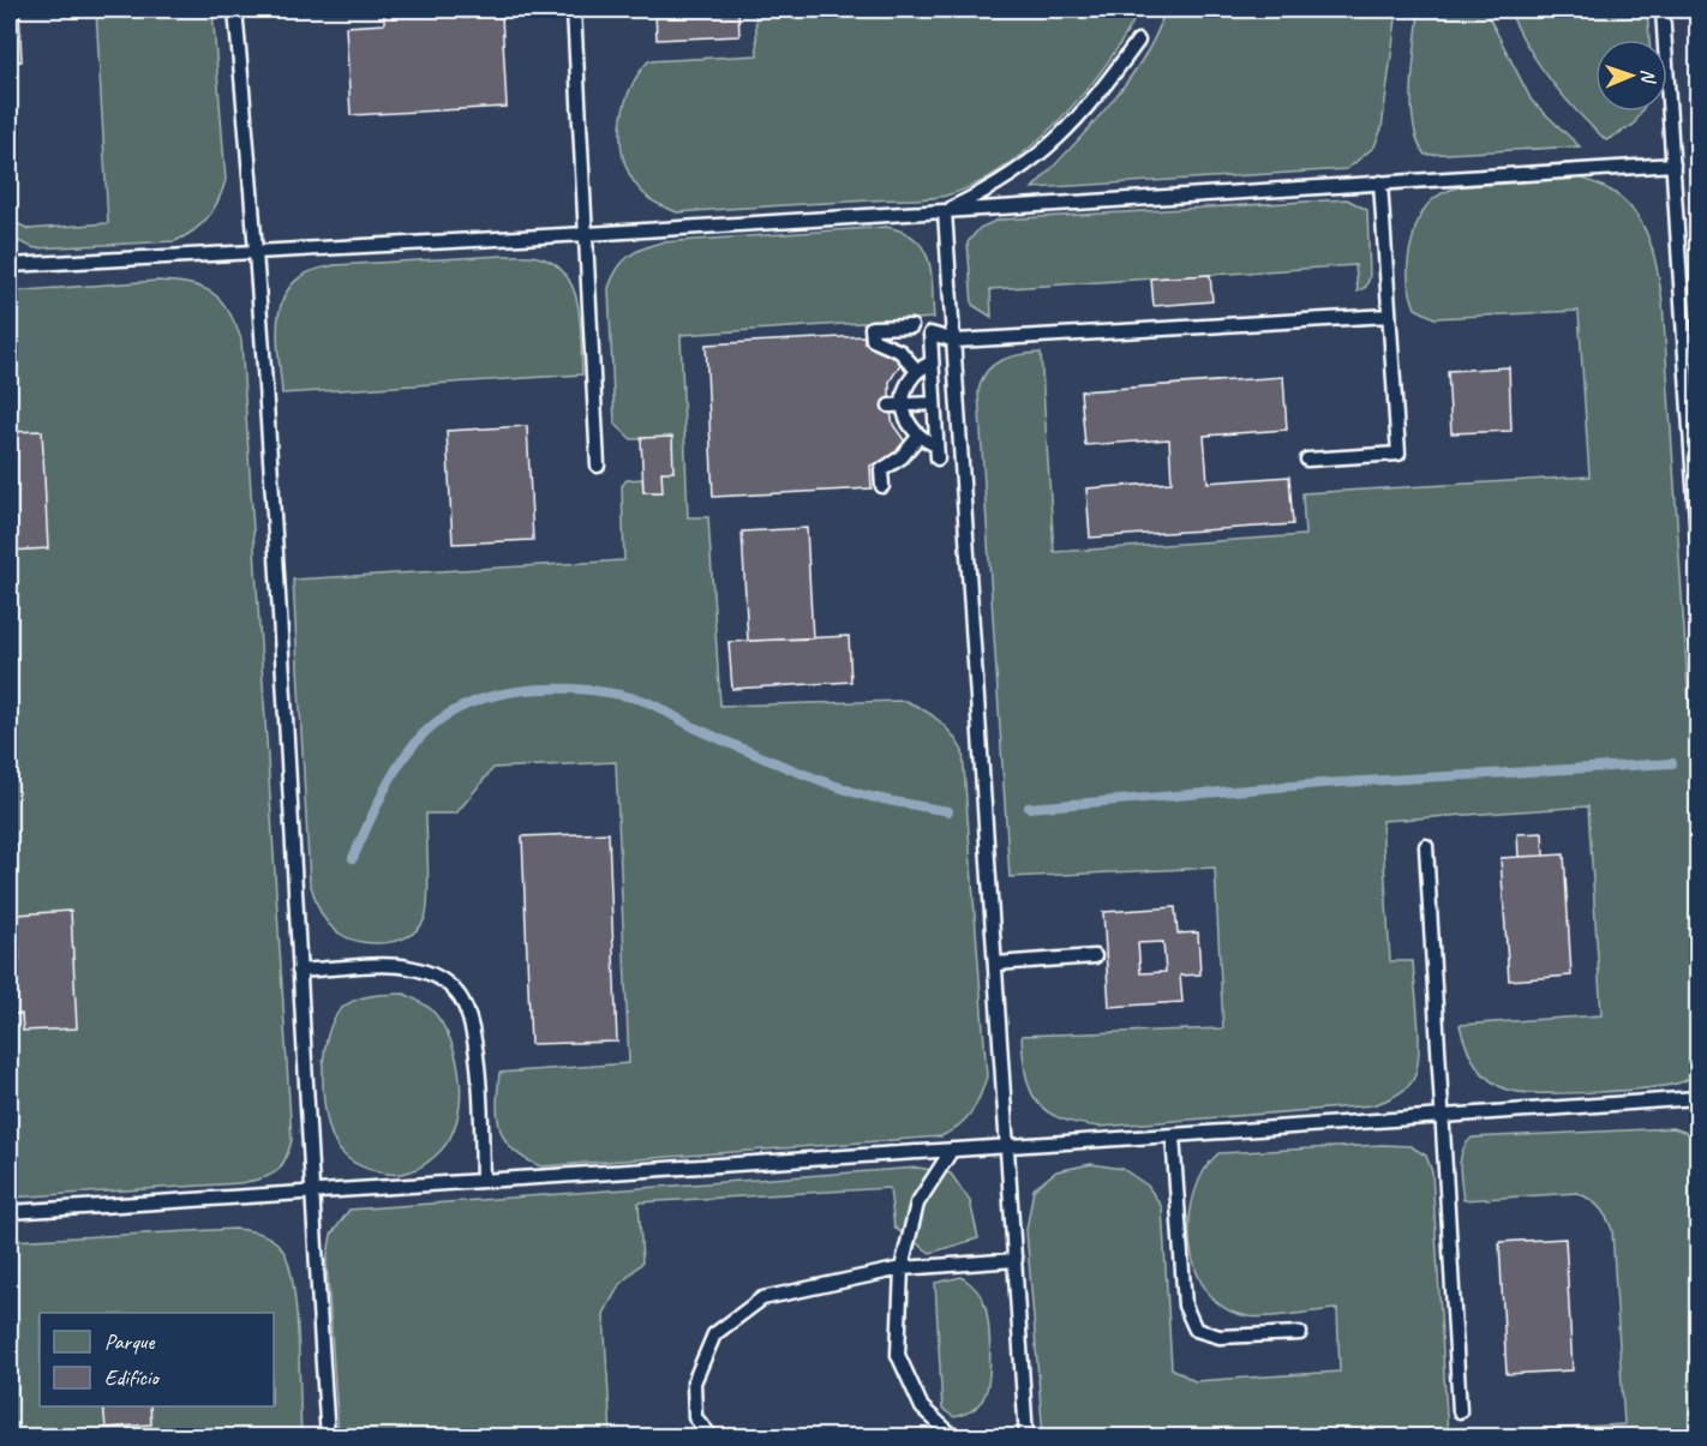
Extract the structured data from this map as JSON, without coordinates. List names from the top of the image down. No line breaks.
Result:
{"legend":["Parque","Edifício"],"north":"right"}
